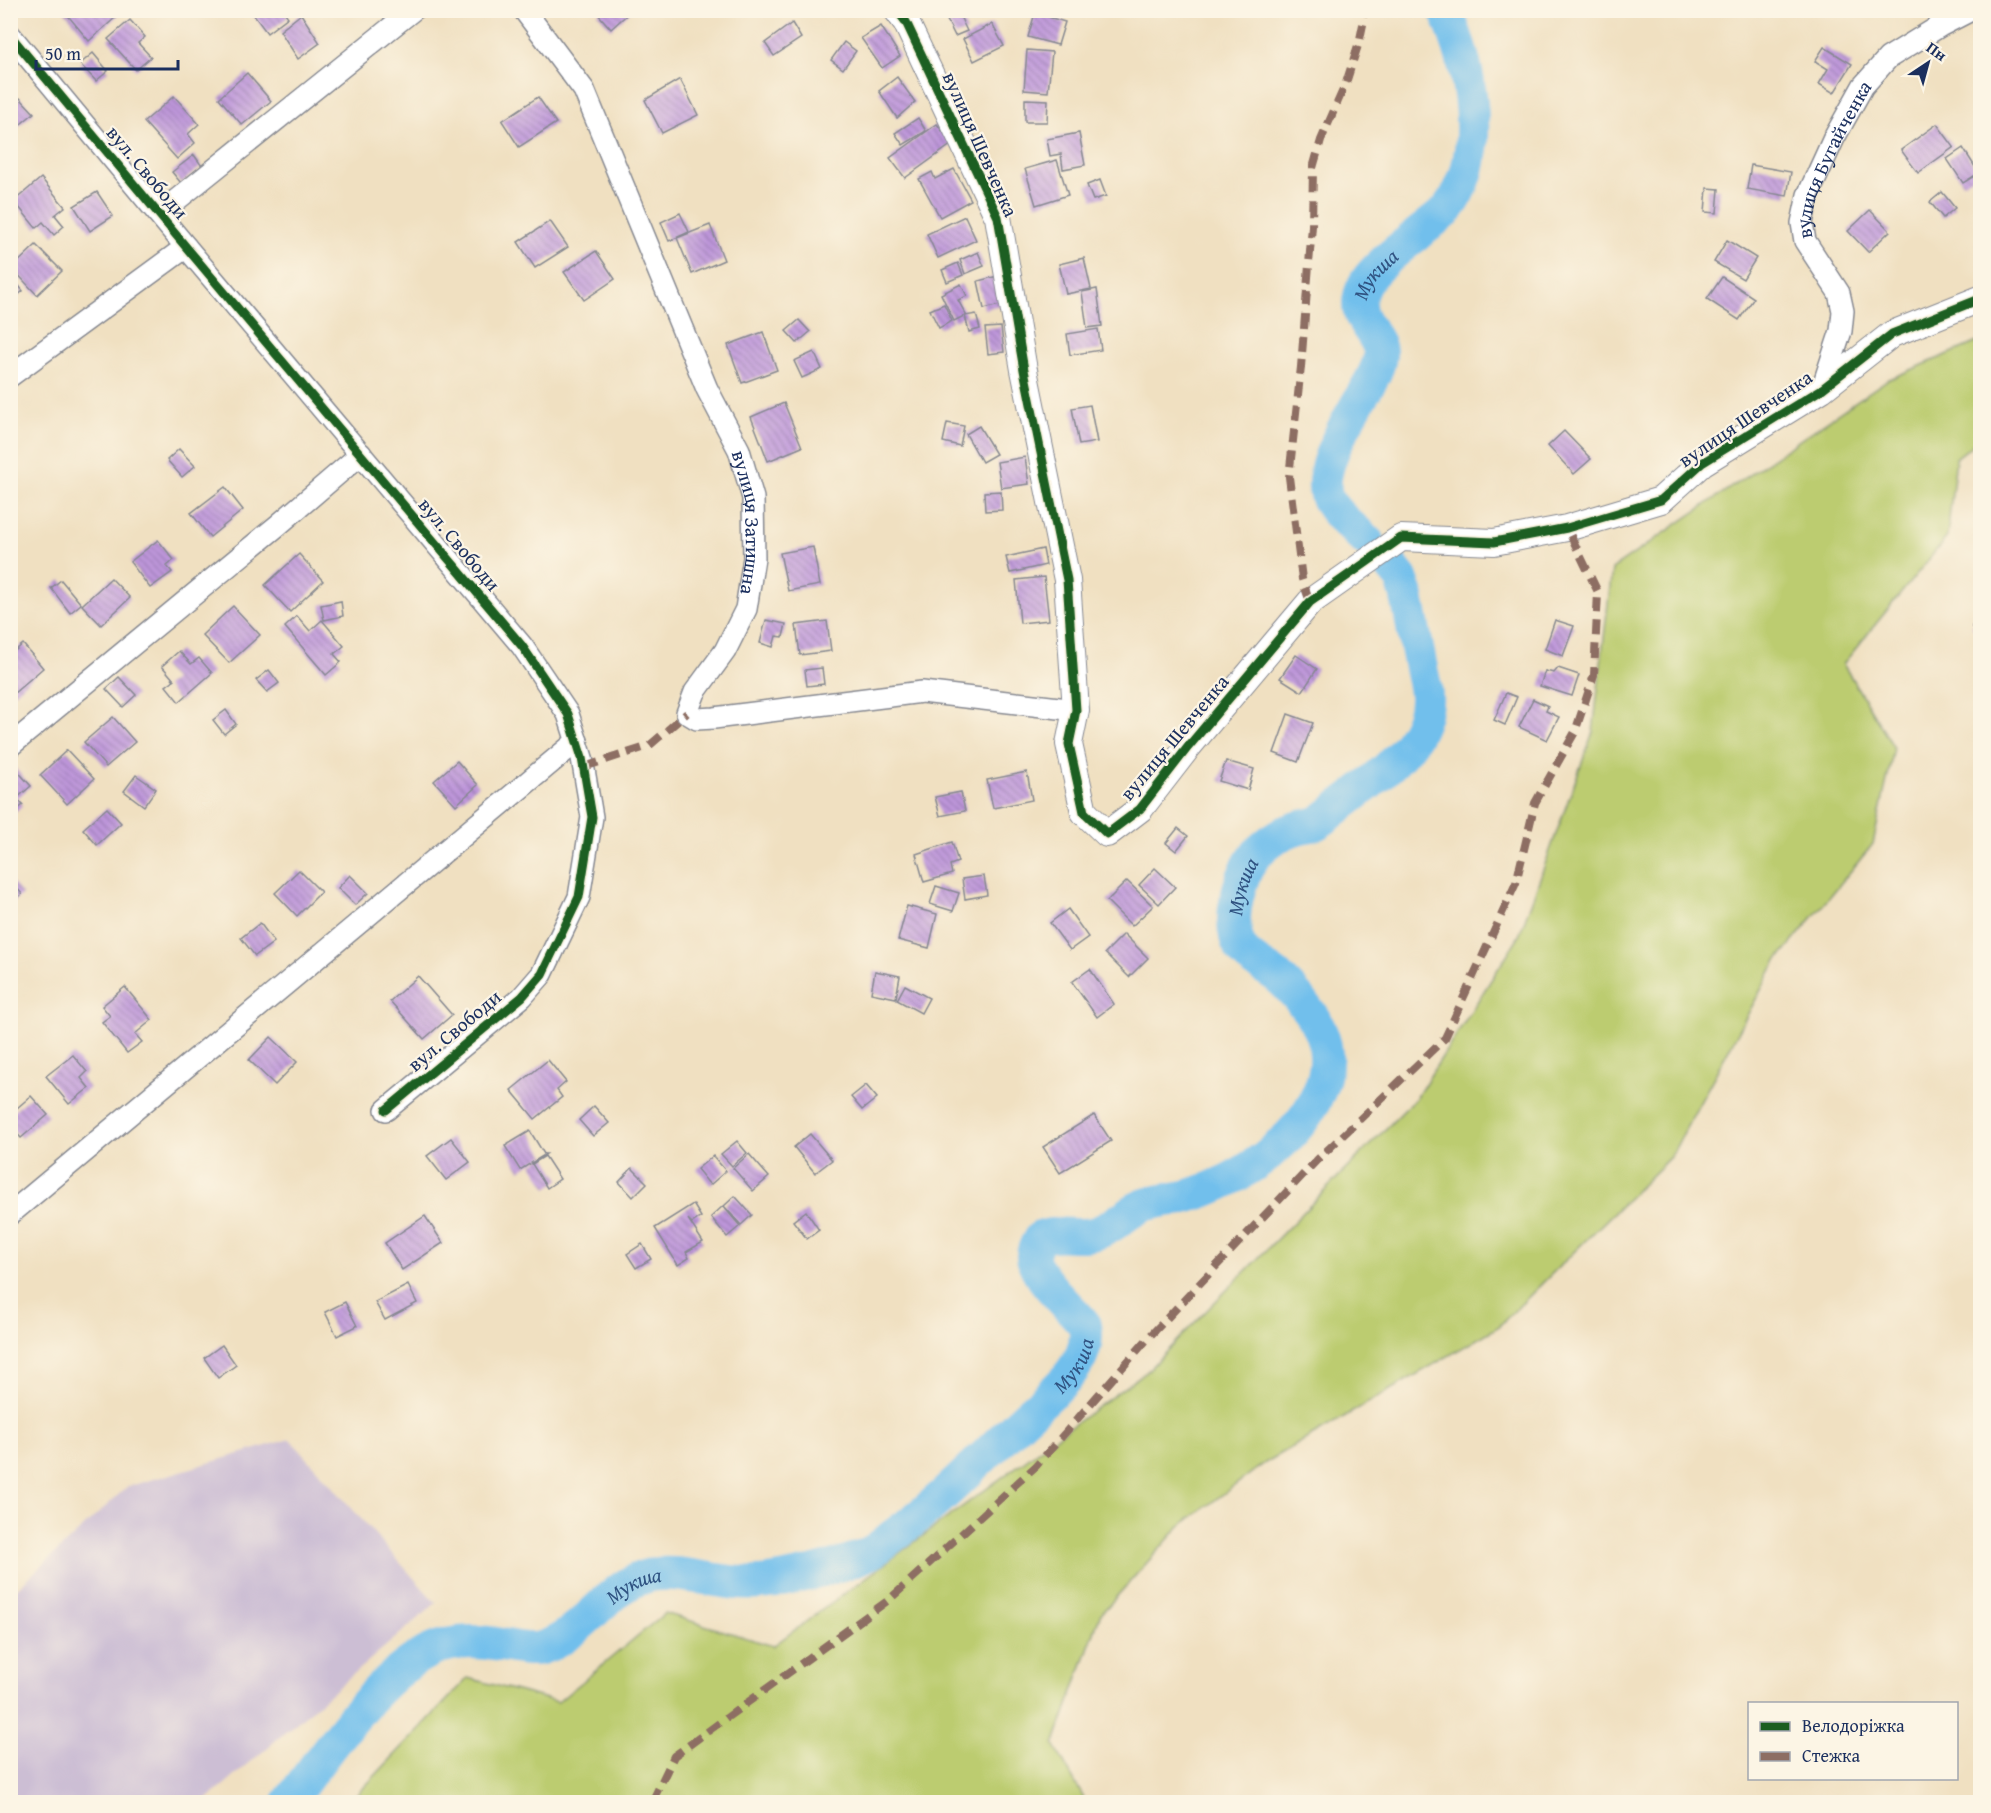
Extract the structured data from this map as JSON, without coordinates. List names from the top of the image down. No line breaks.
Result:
{"streets":{"street":["вулиця Шевченка","вулиця Бугайченка","вул. Свободи","вулиця Затишна"]},"crossings":[["вулиця Шевченка","вулиця Бугайченка"],["вулиця Шевченка","вулиця Затишна"]],"water":["Мукша"],"legend":["Велодоріжка","Стежка"],"scale_bar":"50 m","north":"top right"}
